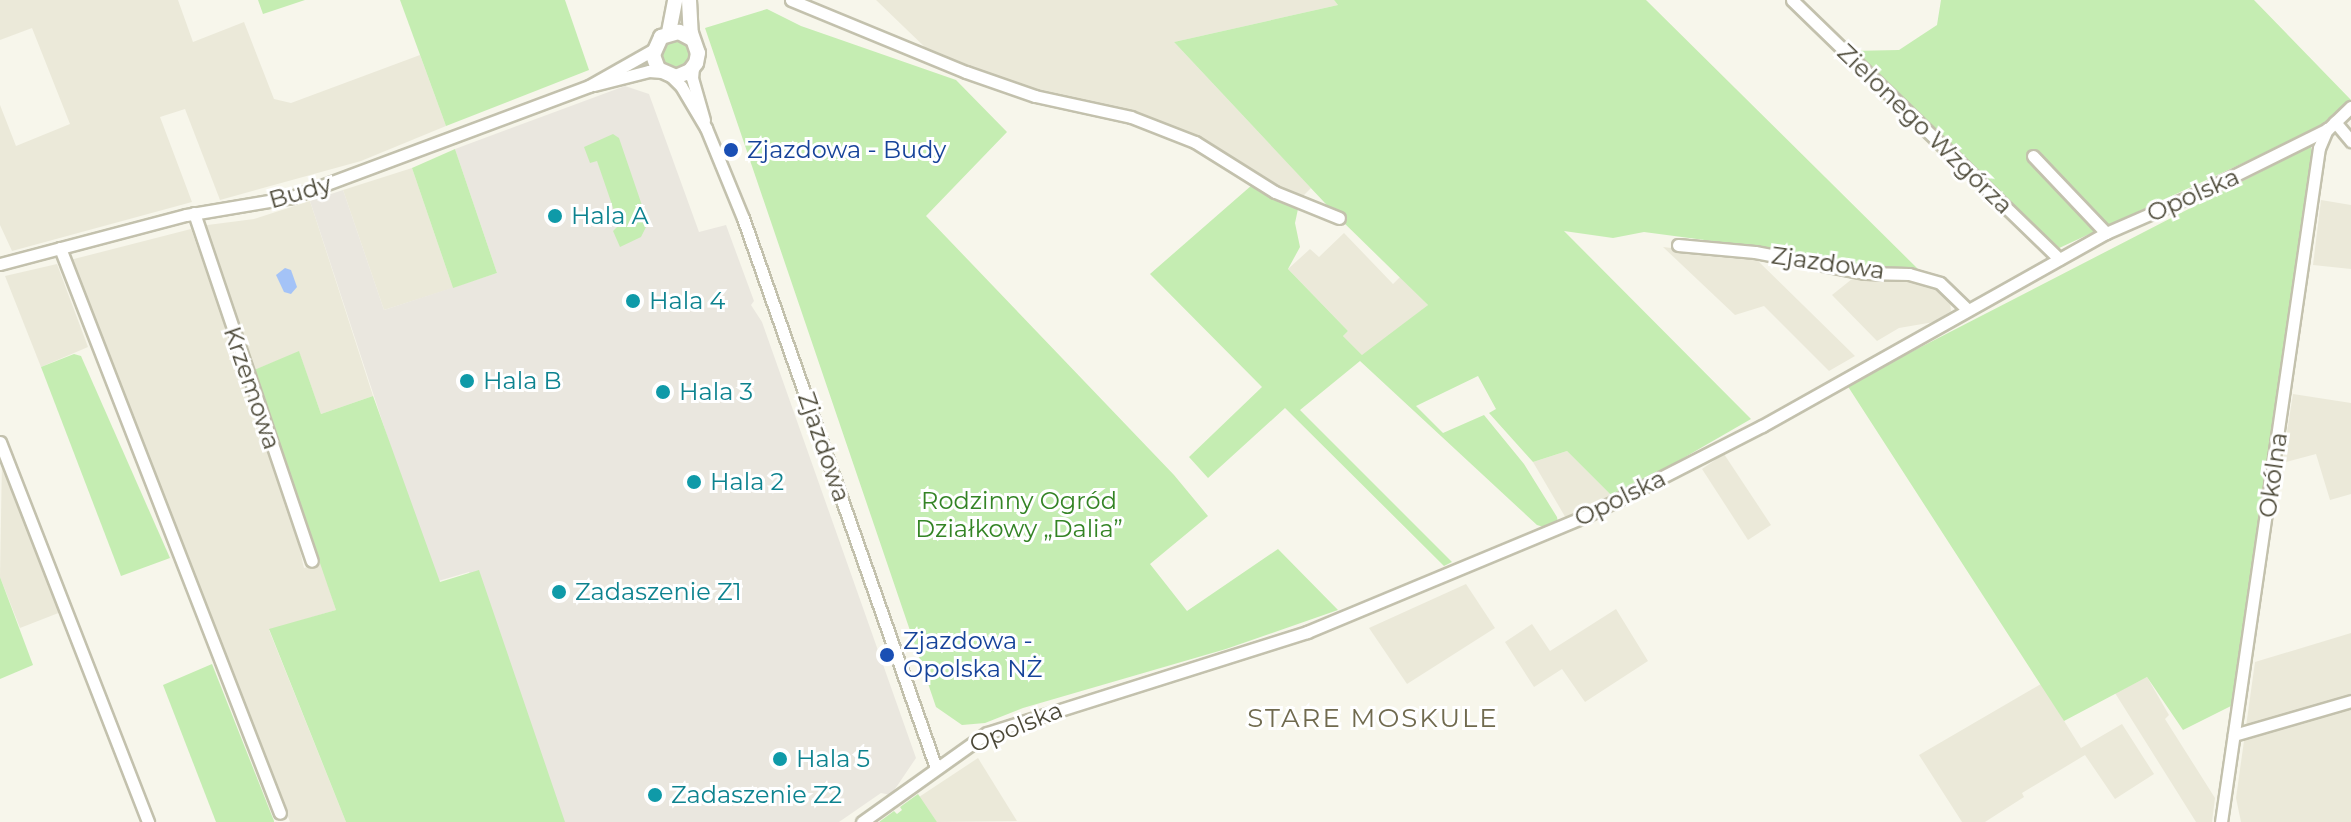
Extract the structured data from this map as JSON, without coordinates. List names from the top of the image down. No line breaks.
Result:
{"streets":{"street":["Zielonego Wzgórza","Budy","Opolska","Zjazdowa","Krzemowa","Okólna"]},"crossings":[["Zielonego Wzgórza","Opolska"],["Budy","Zjazdowa"],["Budy","Krzemowa"],["Opolska","Zjazdowa"],["Opolska","Okólna"]],"districts":["STARE MOSKULE"],"parks":["Rodzinny Ogród Działkowy „Dalia”"],"places":["Zjazdowa - Budy","Hala A","Hala 4","Hala B","Hala 3","Hala 2","Zadaszenie Z1","Zjazdowa - Opolska NŻ","Hala 5","Zadaszenie Z2"]}
